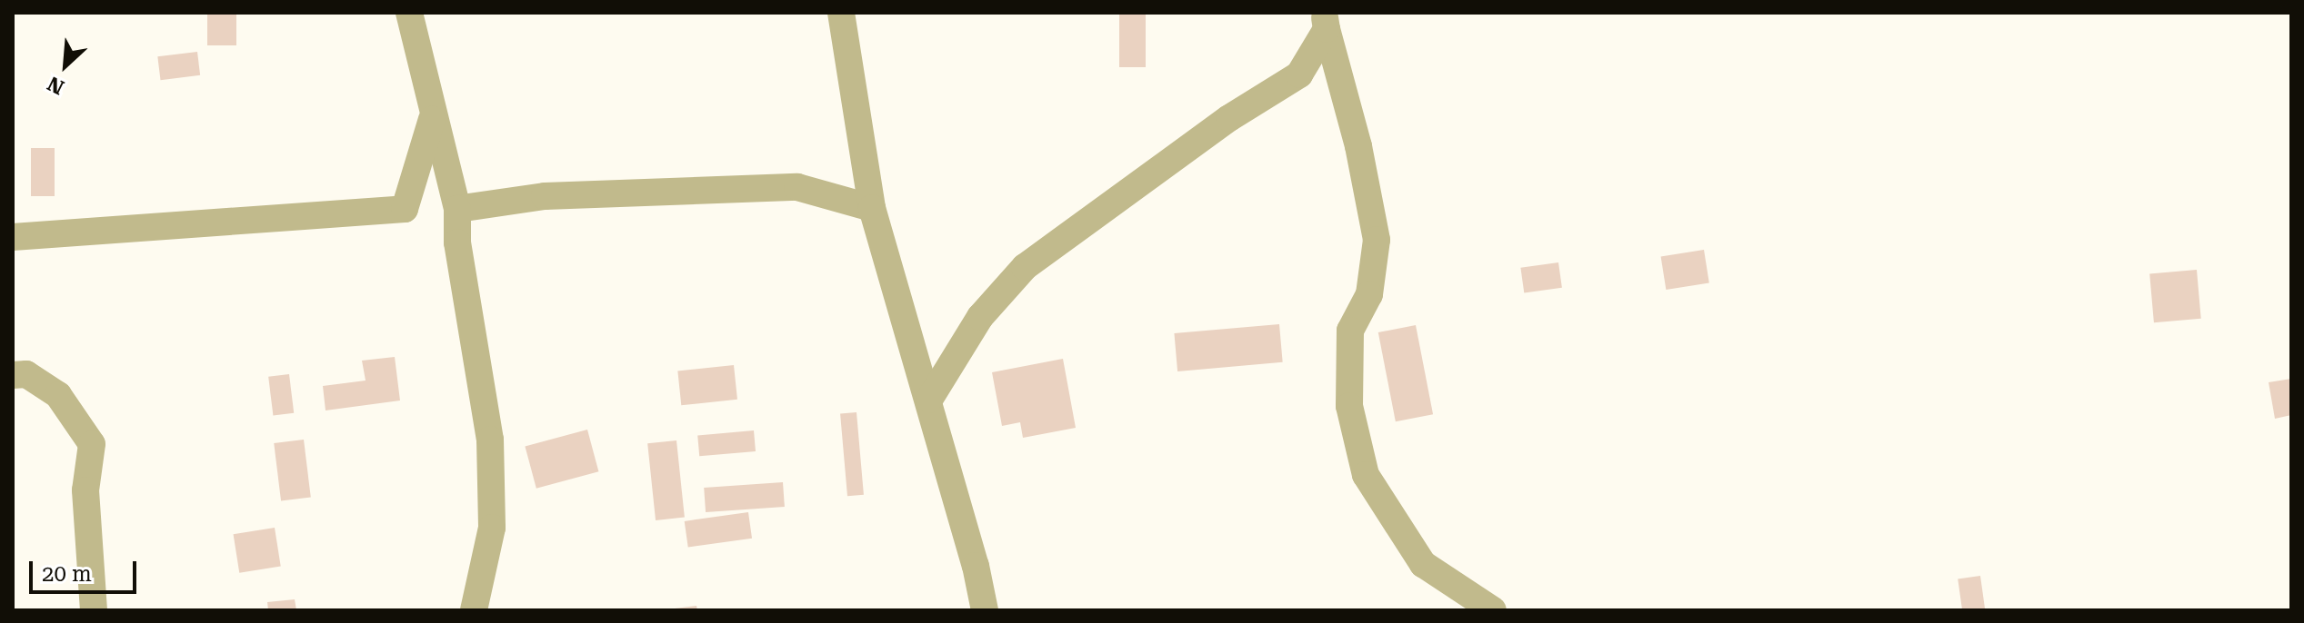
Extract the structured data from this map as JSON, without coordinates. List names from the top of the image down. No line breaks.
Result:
{"scale_bar":"20 m","north":"bottom left"}
